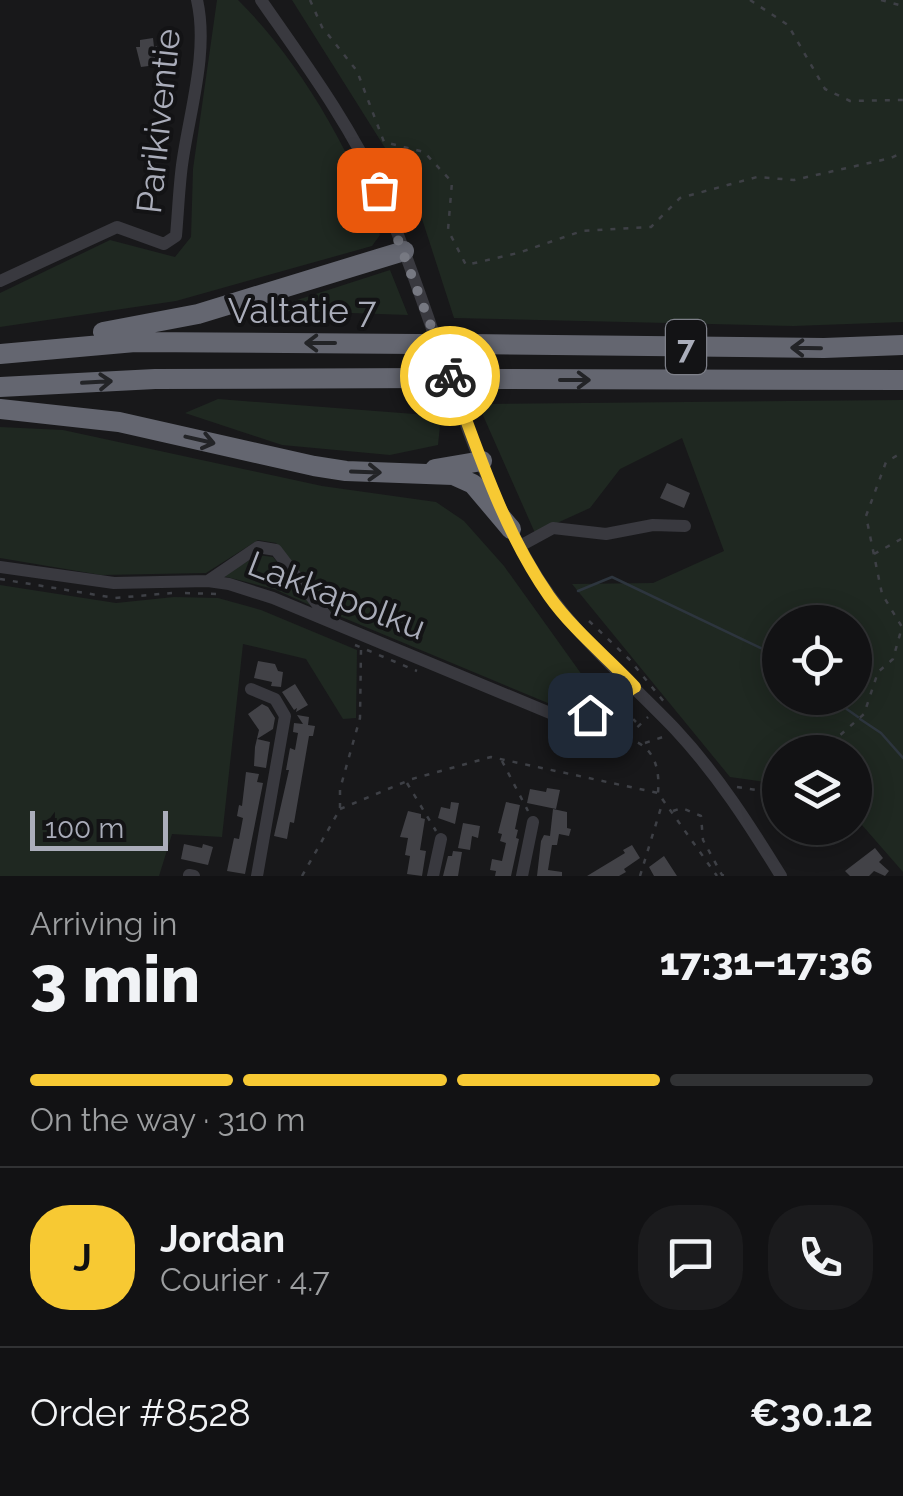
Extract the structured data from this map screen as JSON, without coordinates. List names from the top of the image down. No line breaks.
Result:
{"streets":{"highway":["Valtatie 7","7"],"street":["Parikiventie","Lakkapolku"]},"scale_bar":"100 m","page":{"scale":"100 m","heading":["3 min","Arriving in","17:31–17:36"],"panel":["Jordan","Courier · 4.7","Order #8528","€30.12"],"bar":"On the way · 310 m","round":"J"}}
